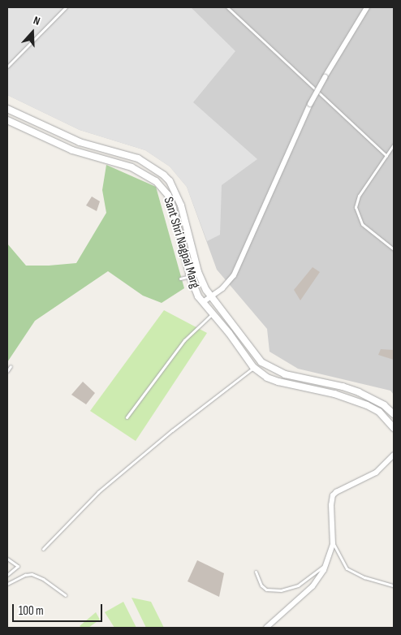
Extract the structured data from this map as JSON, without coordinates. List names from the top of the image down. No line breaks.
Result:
{"streets":{"street":["Sant Shri Nagpal Marg"]},"scale_bar":"100 m","north":"top"}
